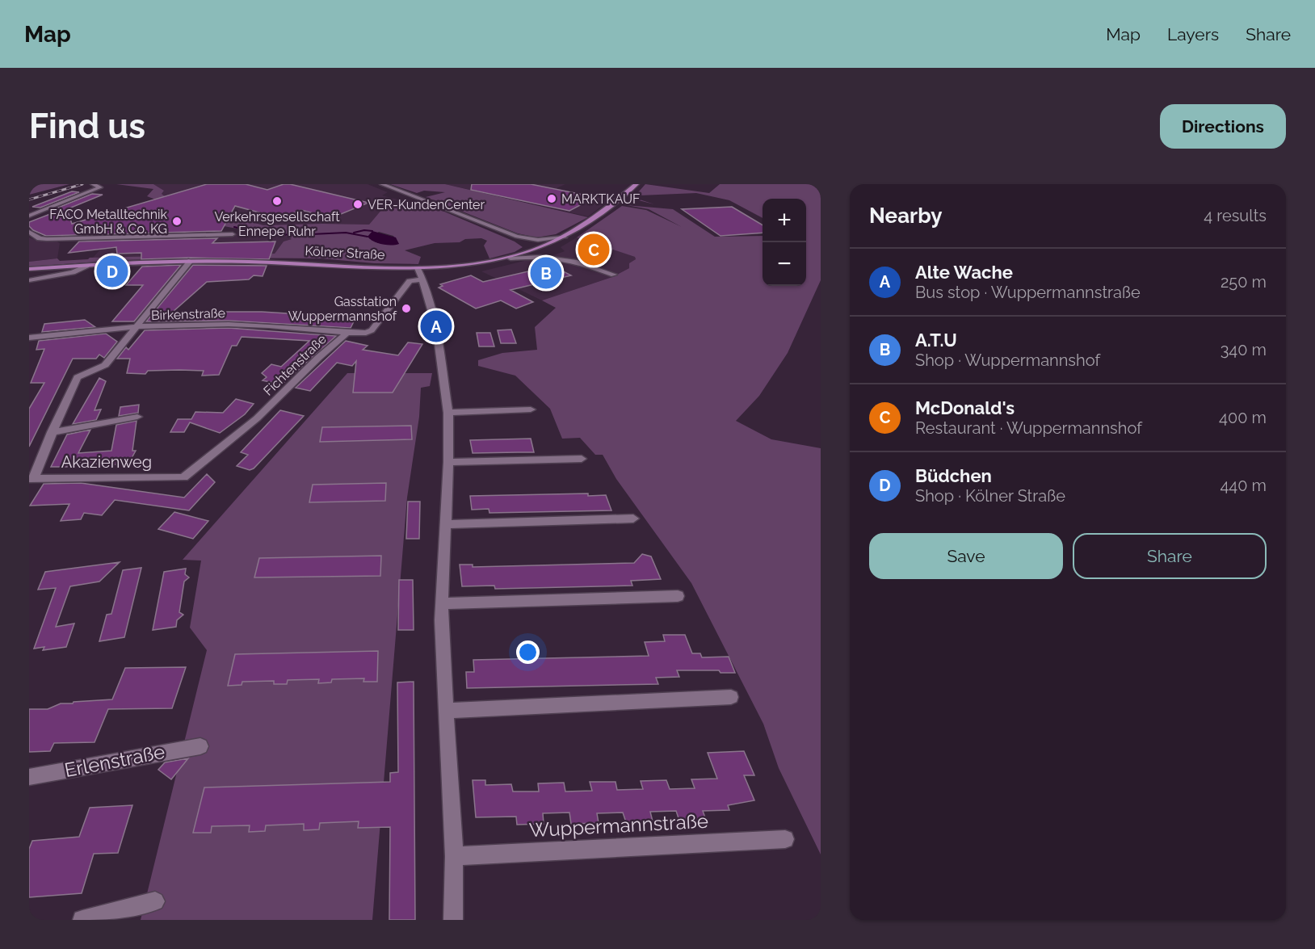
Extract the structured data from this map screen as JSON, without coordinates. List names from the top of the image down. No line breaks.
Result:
{"streets":{"main road":["Kölner Straße"],"street":["Birkenstraße","Fichtenstraße","Akazienweg","Erlenstraße","Wuppermannstraße"]},"crossings":[["Kölner Straße","Fichtenstraße"],["Birkenstraße","Fichtenstraße"],["Fichtenstraße","Akazienweg"]],"places":["MARKTKAUF","Verkehrsgesellschaft Ennepe Ruhr","VER-KundenCenter","FACO Metalltechnik GmbH & Co. KG","Gasstation Wuppermannshof"],"page":{"header":"Map","nav":["Map","Layers","Share"],"buttons":["Directions",["Save","Share"]],"title":"Find us","heading":["Nearby","4 results"],"map_buttons":["+","−"],"pins":["C","D","B","A"],"list":[{"mark":"A","name":"Alte Wache","note":"Bus stop · Wuppermannstraße","value":"250 m"},{"mark":"B","name":"A.T.U","note":"Shop · Wuppermannshof","value":"340 m"},{"mark":"C","name":"McDonald's","note":"Restaurant · Wuppermannshof","value":"400 m"},{"mark":"D","name":"Büdchen","note":"Shop · Kölner Straße","value":"440 m"}]}}
